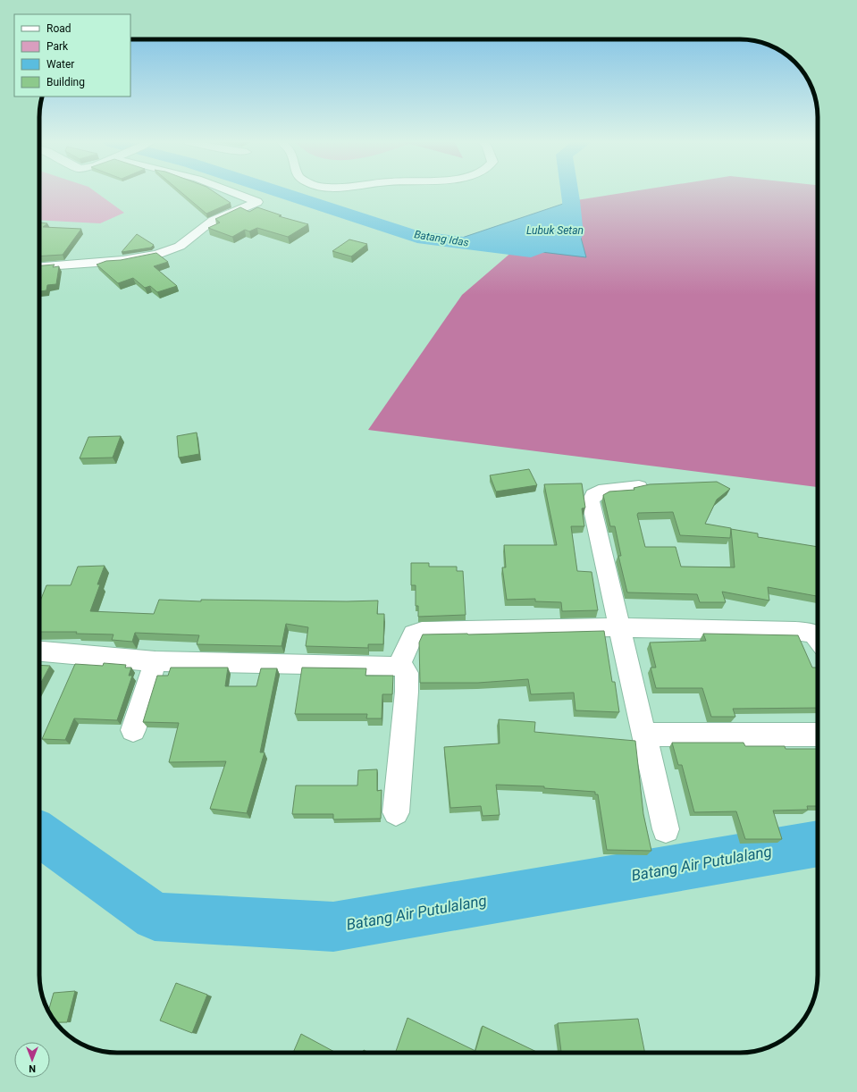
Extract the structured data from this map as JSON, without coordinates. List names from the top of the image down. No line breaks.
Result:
{"water":["Lubuk Setan","Batang Idas","Batang Air Putulalang"],"legend":["Road","Park","Water","Building"],"north":"bottom"}
